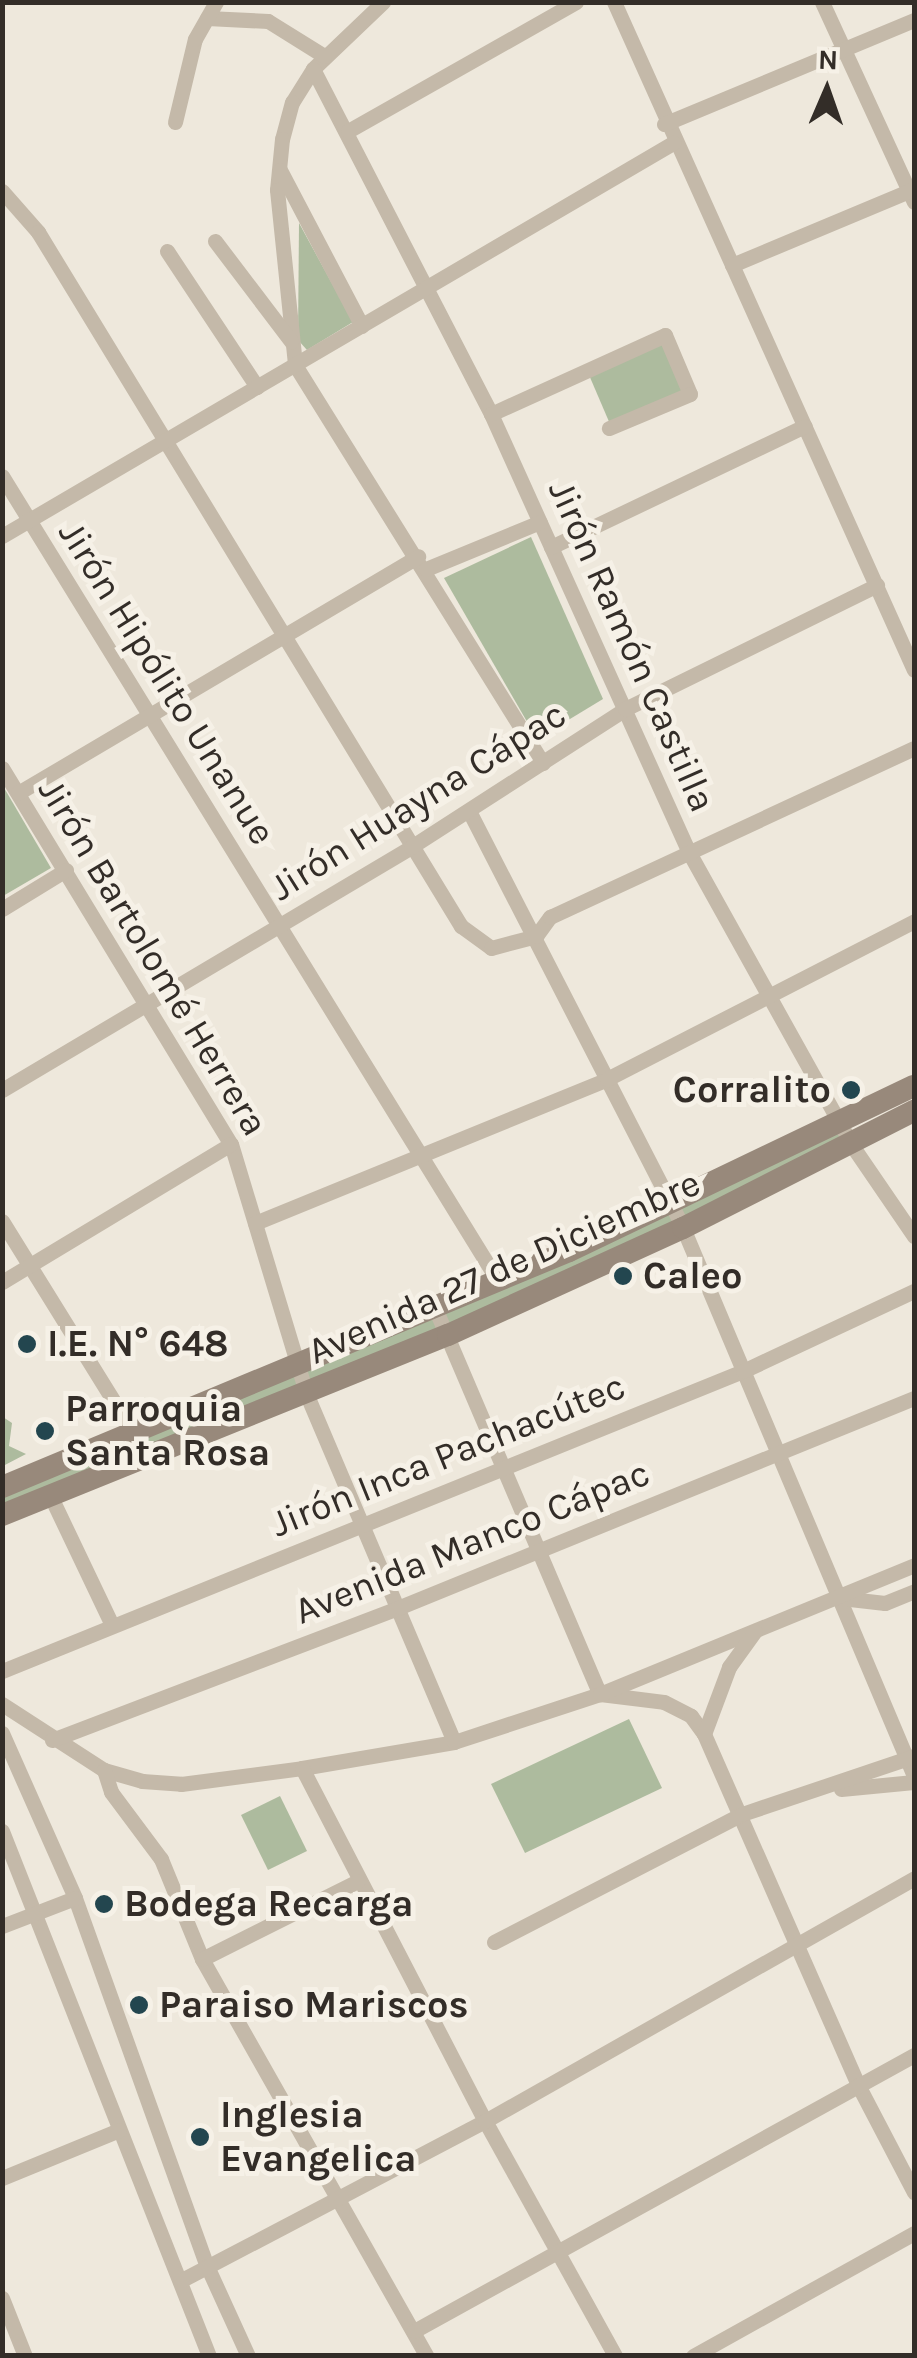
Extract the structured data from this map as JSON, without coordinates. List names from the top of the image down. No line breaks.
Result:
{"streets":{"street":["Jirón Ramón Castilla","Jirón Hipólito Unanue","Jirón Huayna Cápac","Jirón Bartolomé Herrera","Avenida 27 de Diciembre","Jirón Inca Pachacútec","Avenida Manco Cápac"]},"crossings":[["Jirón Ramón Castilla","Jirón Huayna Cápac"],["Jirón Ramón Castilla","Avenida 27 de Diciembre"],["Jirón Hipólito Unanue","Jirón Huayna Cápac"],["Jirón Hipólito Unanue","Avenida 27 de Diciembre"],["Jirón Huayna Cápac","Jirón Bartolomé Herrera"],["Jirón Bartolomé Herrera","Avenida 27 de Diciembre"],["Jirón Bartolomé Herrera","Jirón Inca Pachacútec"],["Jirón Bartolomé Herrera","Avenida Manco Cápac"]],"places":["Corralito","Caleo","I.E. N° 648","Parroquia Santa Rosa","Bodega Recarga","Paraiso Mariscos","Inglesia Evangelica"],"north":"top"}
